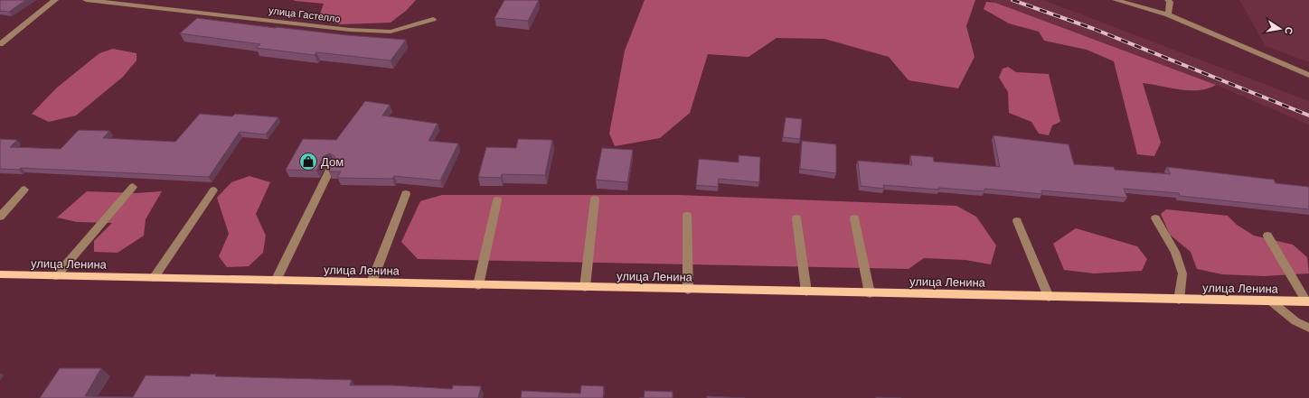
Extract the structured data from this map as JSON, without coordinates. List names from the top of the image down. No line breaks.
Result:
{"streets":{"main road":["улица Ленина"],"street":["улица Гастелло"]},"places":{"shop":["Дом"]},"north":"right"}
